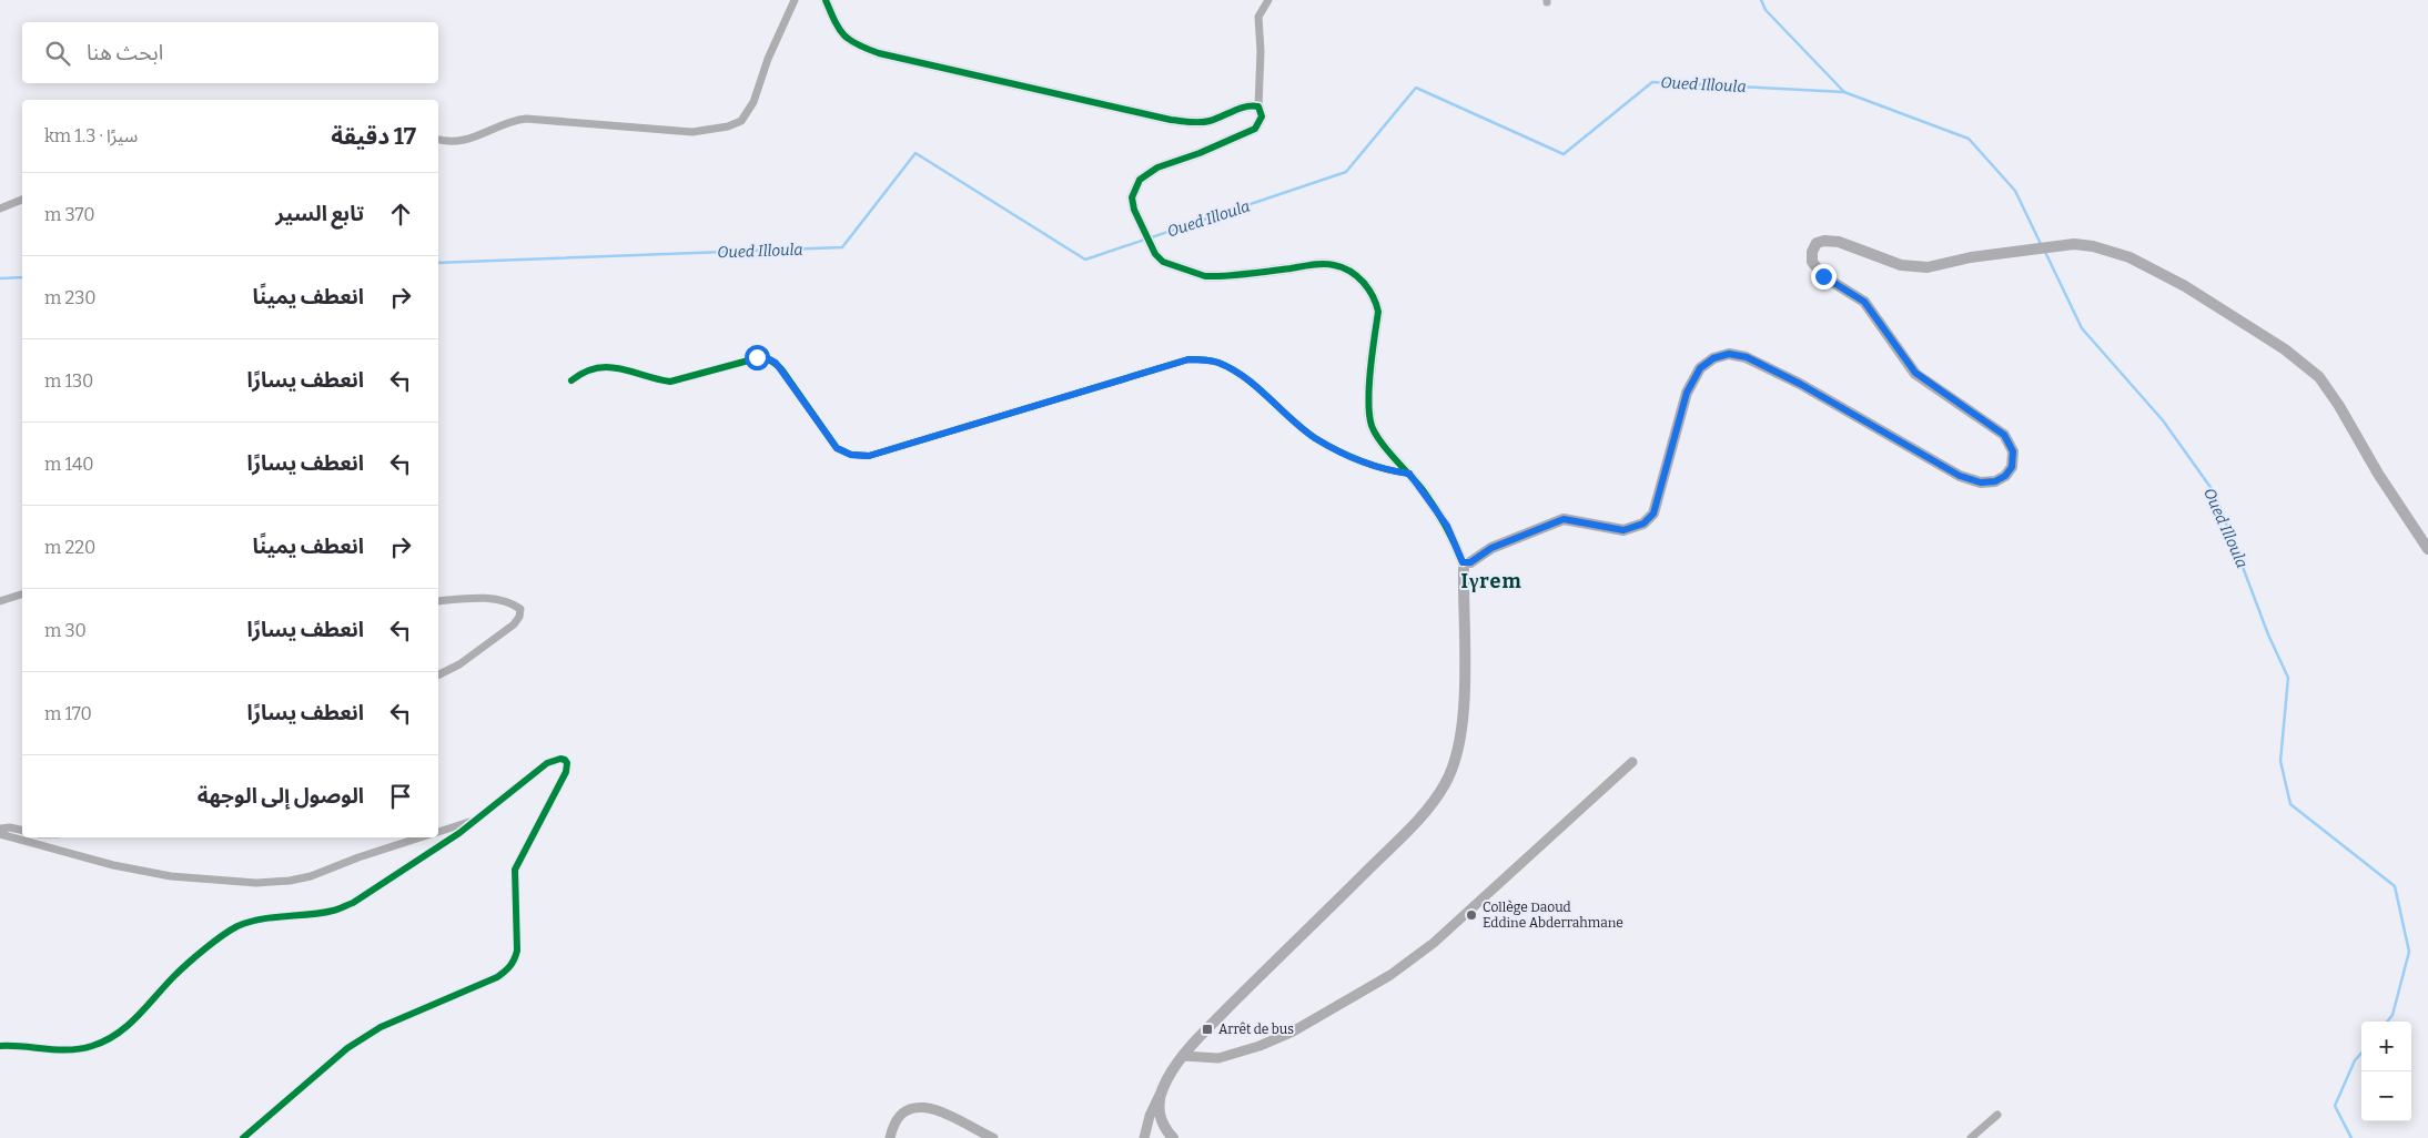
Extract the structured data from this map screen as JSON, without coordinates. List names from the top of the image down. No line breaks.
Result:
{"districts":["Iγrem"],"water":["Oued Illoula"],"places":{"other":["Collège Daoud Eddine Abderrahmane"],"transit":["Arrêt de bus"]},"page":{"search":"ابحث هنا","heading":["17 دقيقة","سيرًا · 1.3 km"],"list":[["تابع السير","370 m"],["انعطف يمينًا","230 m"],["انعطف يسارًا","130 m"],["انعطف يسارًا","140 m"],["انعطف يمينًا","220 m"],["انعطف يسارًا","30 m"],["انعطف يسارًا","170 m"],"الوصول إلى الوجهة"],"map_buttons":["+","−"]}}
